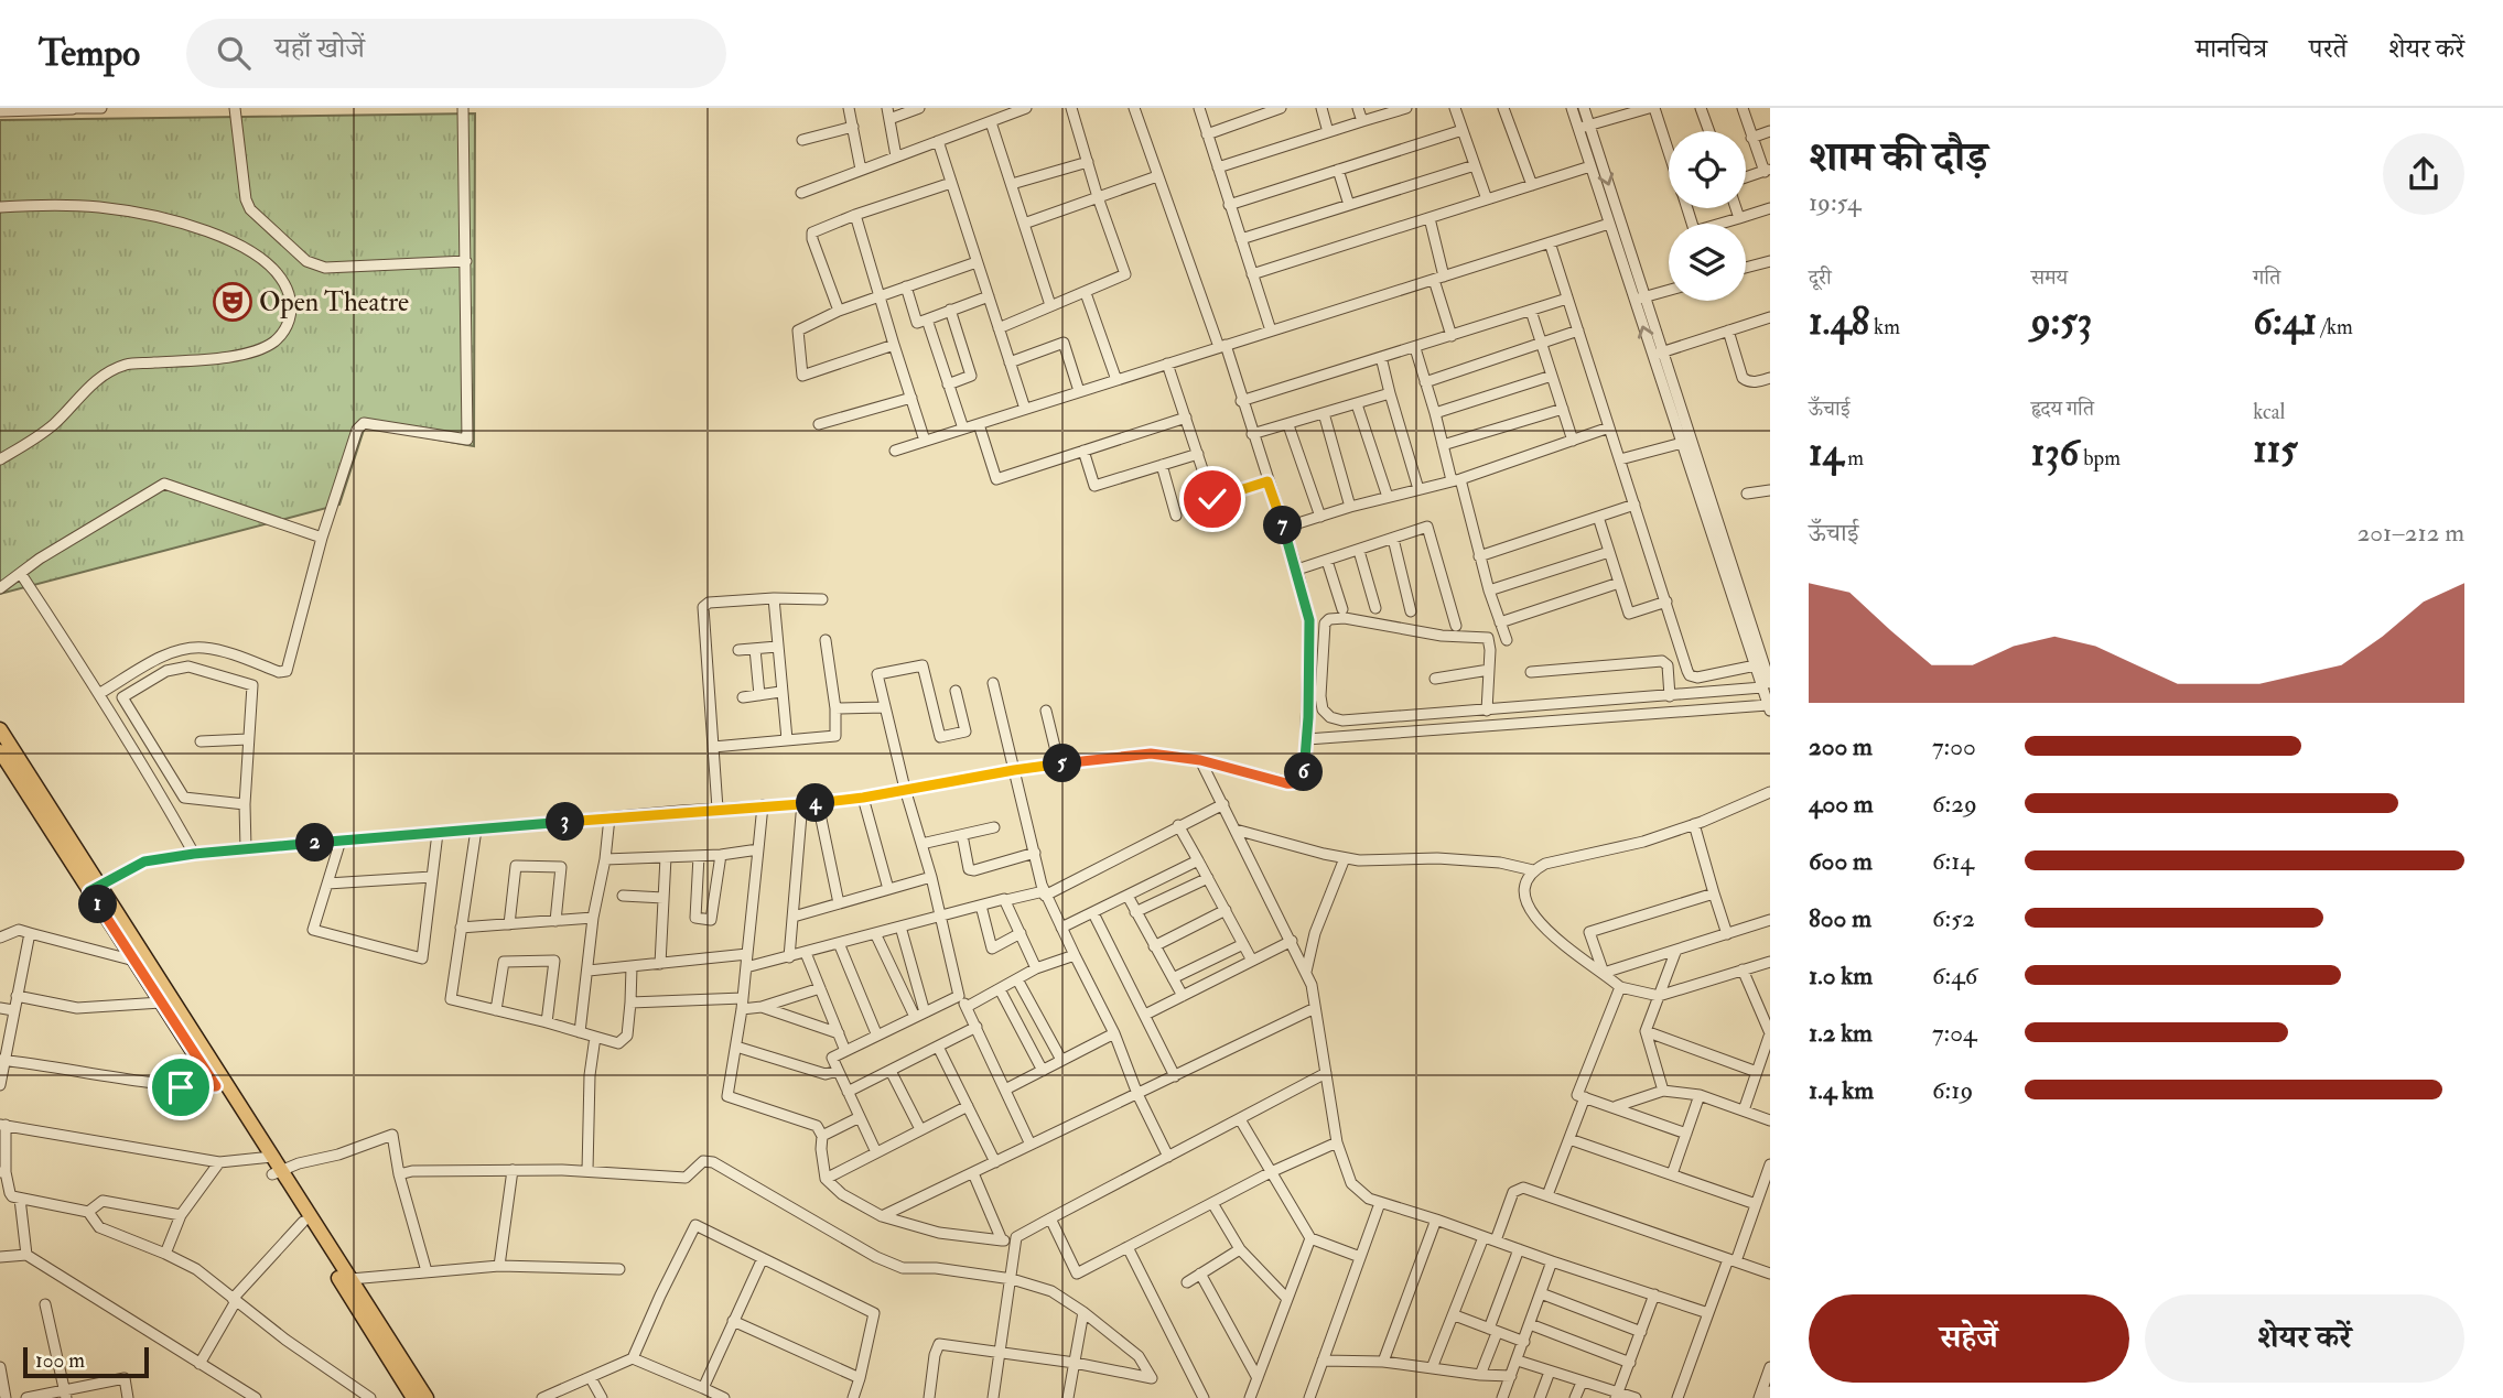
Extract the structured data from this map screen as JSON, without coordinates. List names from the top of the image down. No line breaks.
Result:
{"places":{"theatre":["Open Theatre"]},"scale_bar":"100 m","page":{"header":"Tempo","search":"यहाँ खोजें","nav":["मानचित्र","परतें","शेयर करें"],"heading":["शाम की दौड़","19:54"],"stats":[["दूरी","1.48 km"],["समय","9:53"],["गति","6:41 /km"],["ऊँचाई","14 m"],["हृदय गति","136 bpm"],["kcal","115"]],"chart":["ऊँचाई","201–212 m"],"pins":["7","5","6","4","3","2","1"],"list":[{"name":"200 m","note":"7:00"},{"name":"400 m","note":"6:29"},{"name":"600 m","note":"6:14"},{"name":"800 m","note":"6:52"},{"name":"1.0 km","note":"6:46"},{"name":"1.2 km","note":"7:04"},{"name":"1.4 km","note":"6:19"}],"buttons":["सहेजें","शेयर करें"],"scale":"100 m"}}
